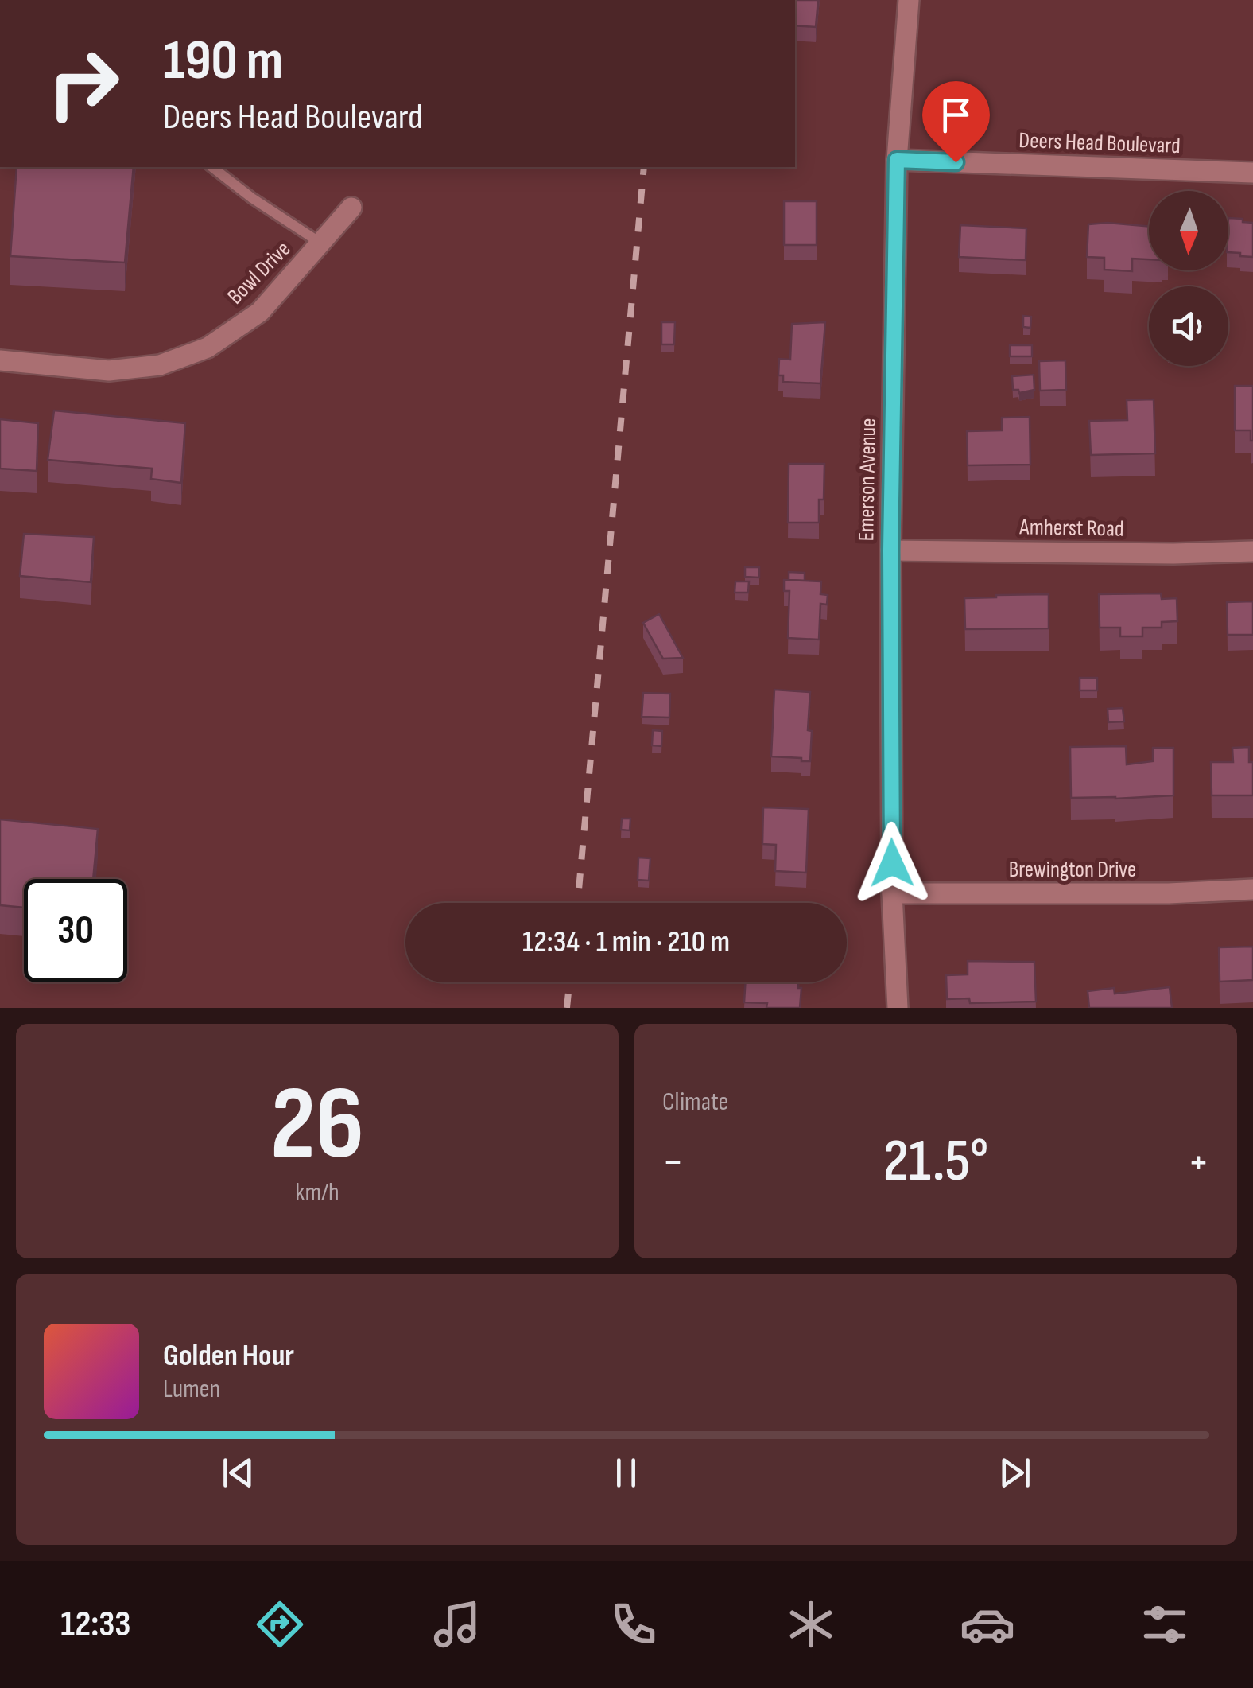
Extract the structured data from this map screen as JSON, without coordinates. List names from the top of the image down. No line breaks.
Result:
{"streets":{"street":["Deers Head Boulevard","Bowl Drive","Emerson Avenue","Amherst Road","Brewington Drive"]},"crossings":[["Deers Head Boulevard","Emerson Avenue"],["Emerson Avenue","Amherst Road"],["Emerson Avenue","Brewington Drive"]],"north":"bottom","page":{"turn":["190 m","Deers Head Boulevard"],"limit":"30","trip":"12:34 · 1 min · 210 m","tile":[["26","km/h"],"Climate"],"heat":["−","21.5°","+"],"song":["Golden Hour","Lumen"],"tabs":"12:33"}}
